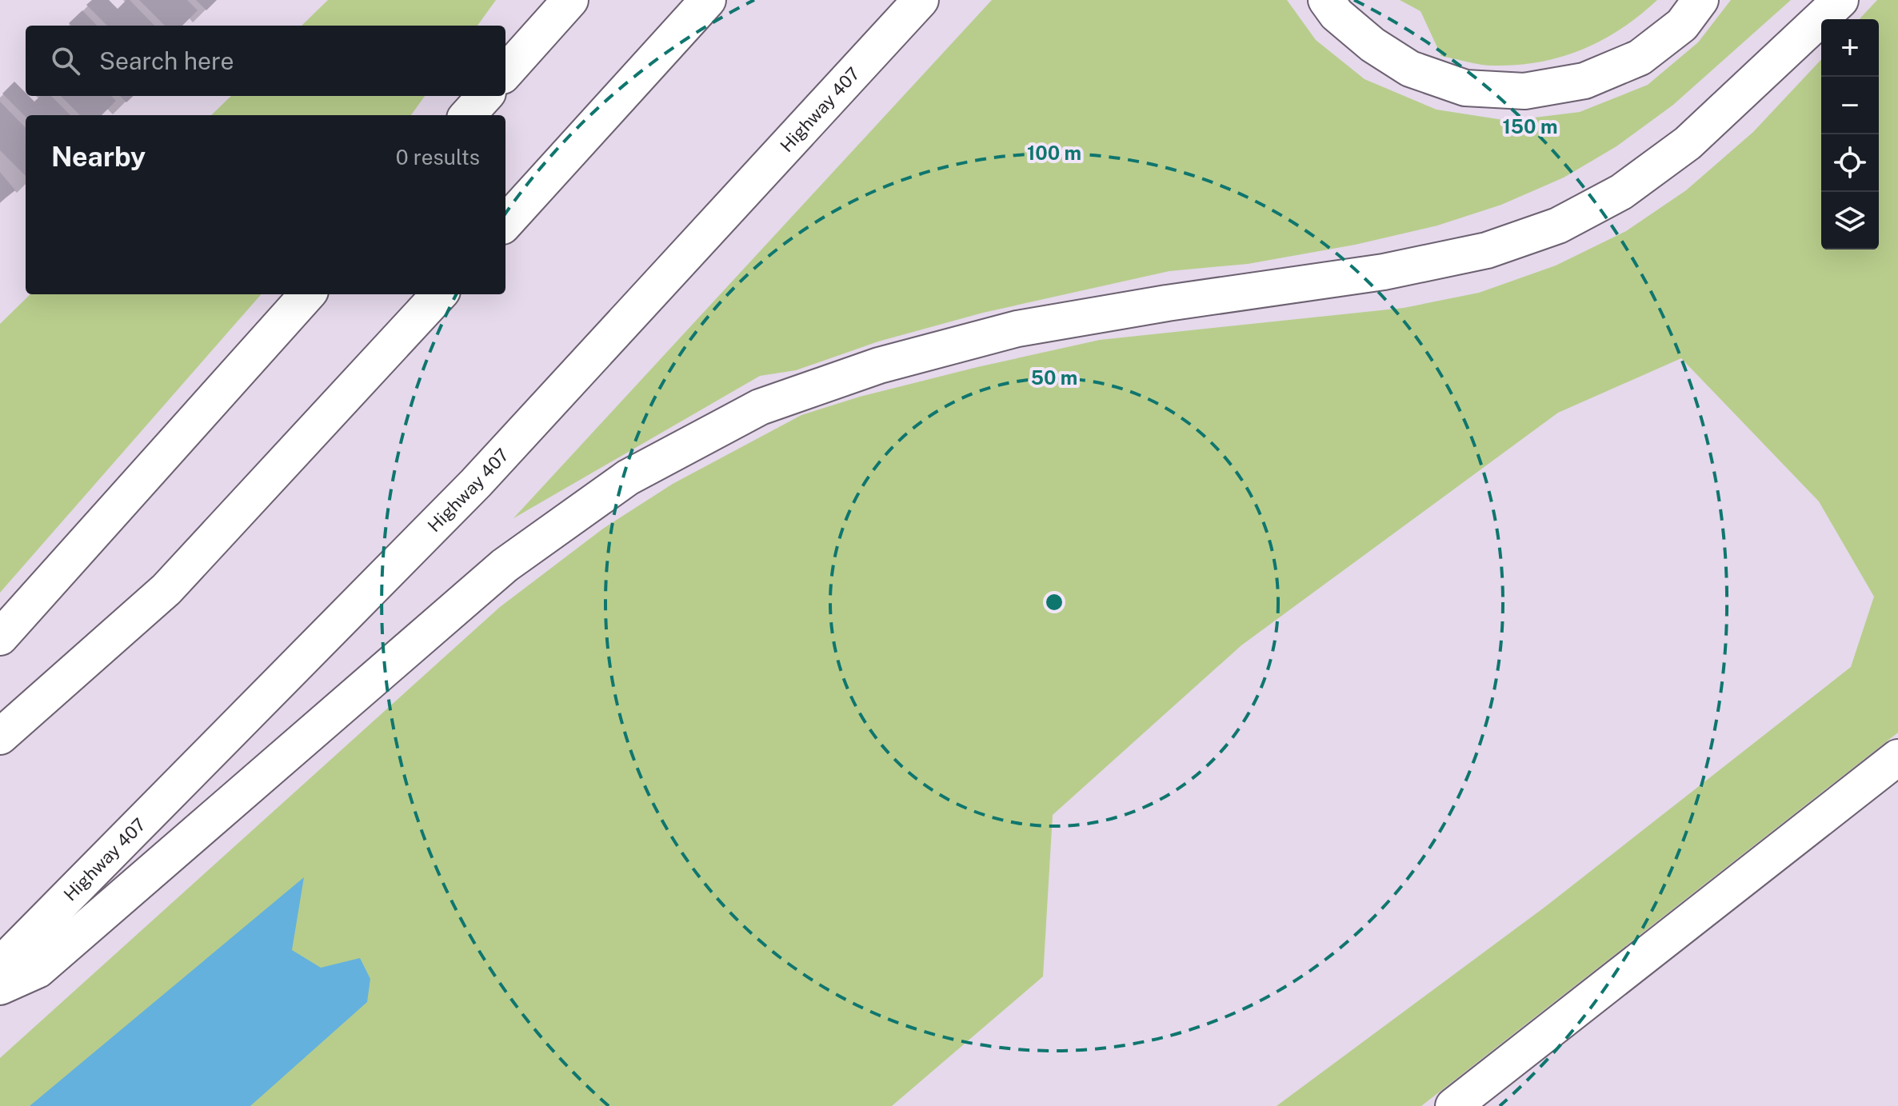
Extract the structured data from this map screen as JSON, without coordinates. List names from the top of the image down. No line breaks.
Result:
{"streets":{"main road":["Highway 407"]},"page":{"map_buttons":["+","−"],"search":"Search here","heading":["Nearby","0 results"]},"rings":["150 m","100 m","50 m"]}
